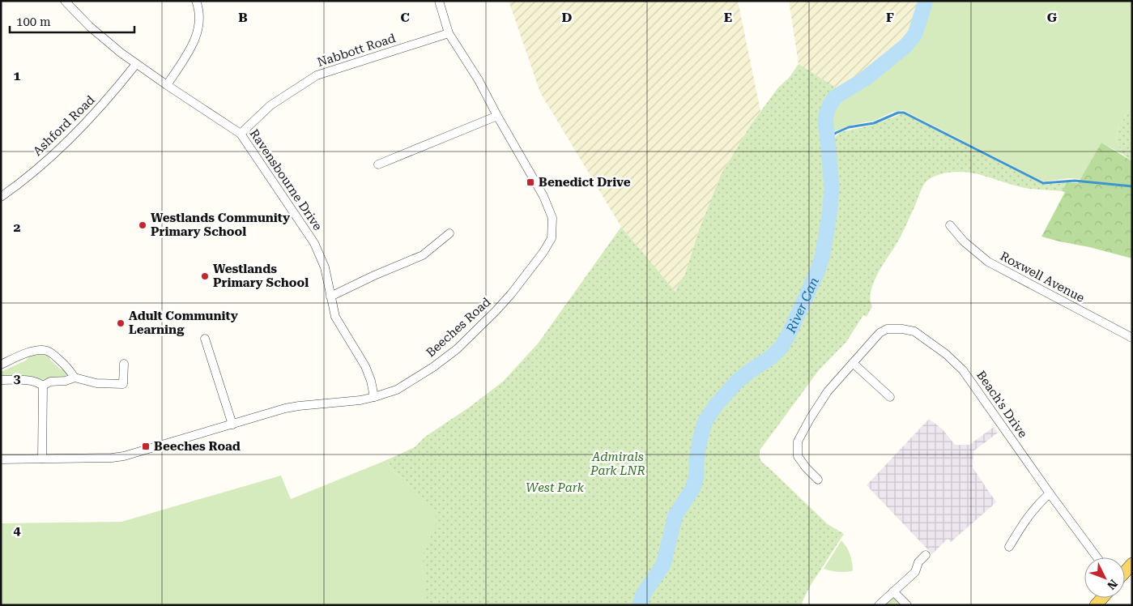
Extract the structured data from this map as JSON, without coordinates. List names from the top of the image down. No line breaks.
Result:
{"streets":{"street":["Nabbott Road","Ashford Road","Ravensbourne Drive","Roxwell Avenue","Beeches Road","Beach's Drive"]},"crossings":[["Nabbott Road","Ravensbourne Drive"],["Nabbott Road","Beeches Road"],["Ashford Road","Ravensbourne Drive"],["Ravensbourne Drive","Beeches Road"]],"water":["River Can"],"parks":["Admirals Park LNR","West Park"],"places":{"transit":["Benedict Drive","Beeches Road"],"other":["Westlands Community Primary School","Westlands Primary School","Adult Community Learning"]},"scale_bar":"100 m","north":"bottom right","grid":{"columns":["B","C","D","E","F","G"],"rows":["1","2","3","4"]}}
